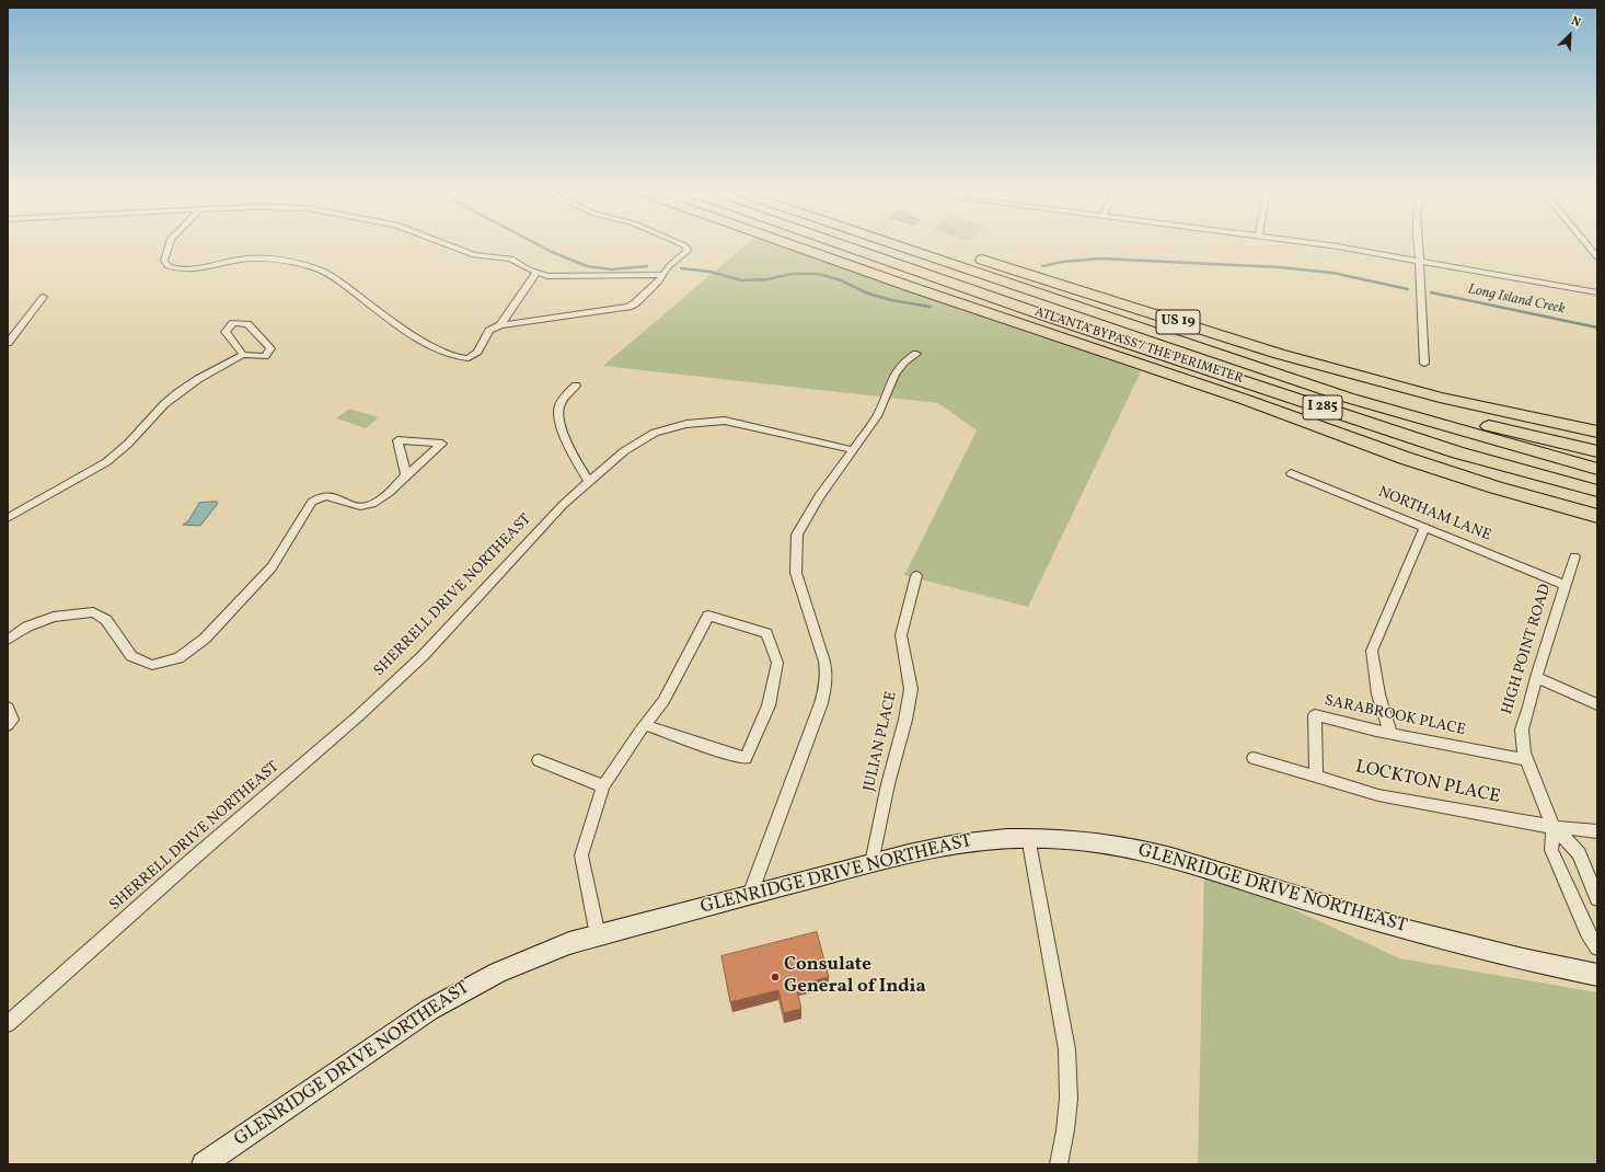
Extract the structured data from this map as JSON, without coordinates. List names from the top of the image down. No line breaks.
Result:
{"streets":{"highway":["US 19","ATLANTA BYPASS / THE PERIMETER","I 285"],"main road":["GLENRIDGE DRIVE NORTHEAST"],"street":["NORTHAM LANE","SHERRELL DRIVE NORTHEAST","HIGH POINT ROAD","SARABROOK PLACE","JULIAN PLACE","LOCKTON PLACE"]},"crossings":[["NORTHAM LANE","HIGH POINT ROAD"],["HIGH POINT ROAD","SARABROOK PLACE"],["HIGH POINT ROAD","LOCKTON PLACE"],["SARABROOK PLACE","LOCKTON PLACE"],["JULIAN PLACE","GLENRIDGE DRIVE NORTHEAST"]],"water":["Long Island Creek"],"places":["Consulate General of India"],"north":"top right"}
